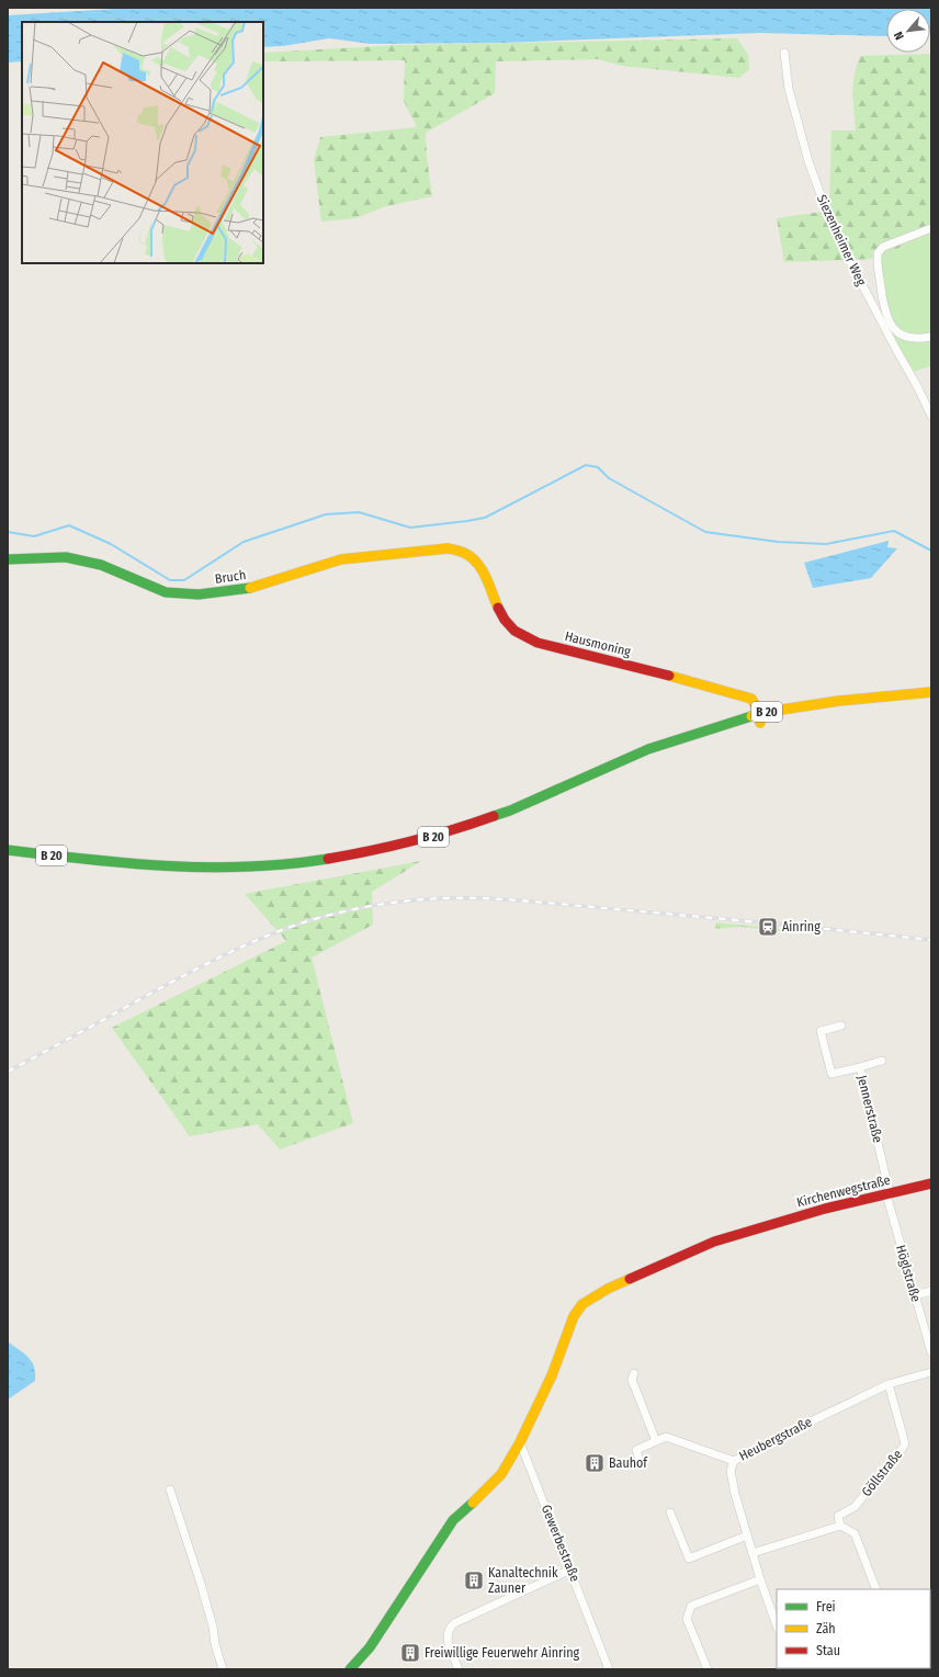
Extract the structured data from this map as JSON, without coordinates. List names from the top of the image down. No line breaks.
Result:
{"streets":{"street":["Siezenheimer Weg","Bruch","Hausmoning","B 20","Jennerstraße","Kirchenwegstraße","Höglstraße","Heubergstraße","Göllstraße","Gewerbestraße"]},"crossings":[["Bruch","Hausmoning"],["Hausmoning","B 20"],["Jennerstraße","Kirchenwegstraße"],["Jennerstraße","Höglstraße"],["Kirchenwegstraße","Höglstraße"],["Kirchenwegstraße","Gewerbestraße"],["Heubergstraße","Göllstraße"]],"places":{"station":["Ainring"],"building":["Bauhof","Kanaltechnik Zauner","Freiwillige Feuerwehr Ainring"]},"legend":["Frei","Zäh","Stau"],"north":"bottom left"}
